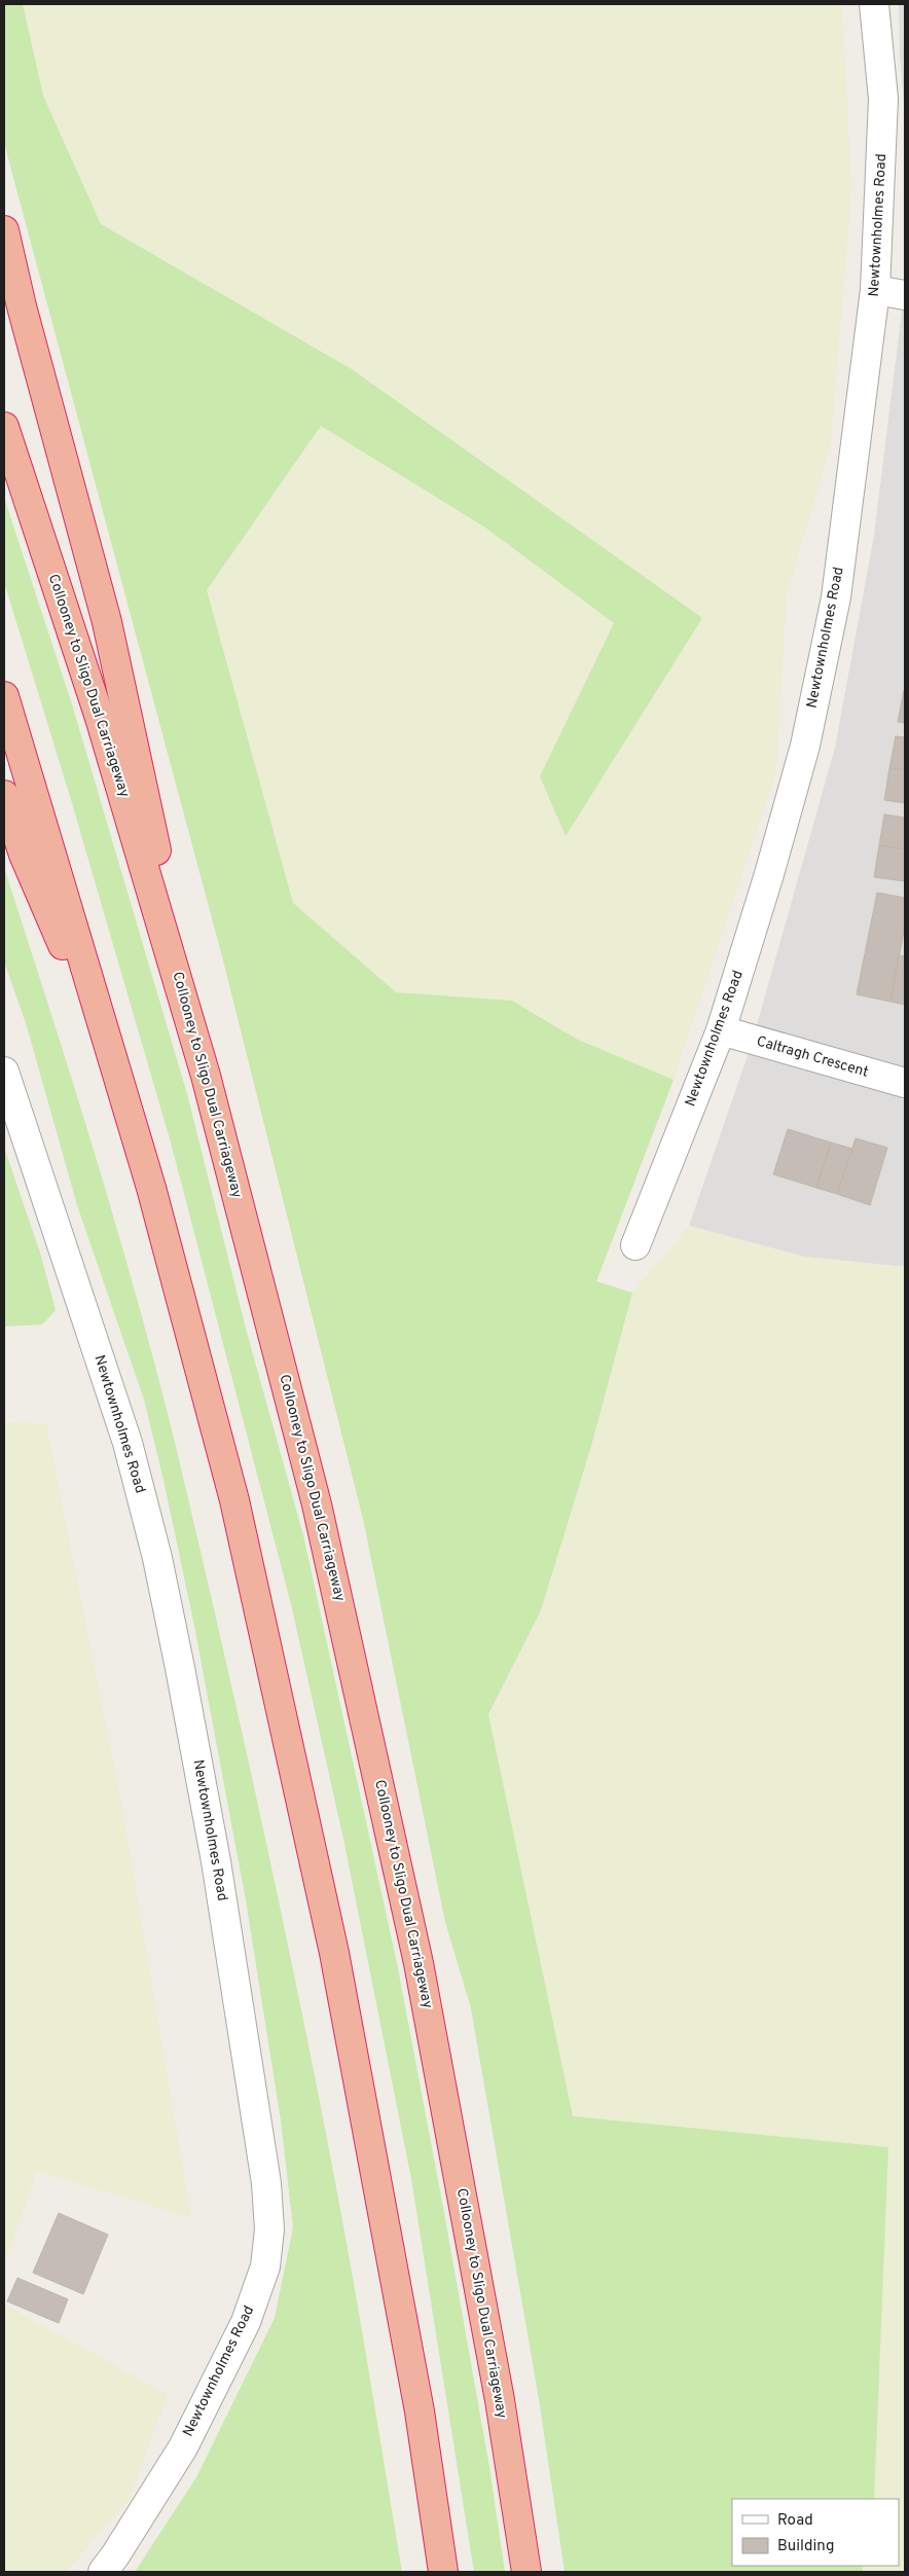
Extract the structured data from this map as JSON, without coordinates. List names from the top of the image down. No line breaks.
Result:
{"streets":{"highway":["Collooney to Sligo Dual Carriageway"],"street":["Newtownholmes Road","Caltragh Crescent"]},"crossings":[["Newtownholmes Road","Caltragh Crescent"]],"legend":["Road","Building"]}
